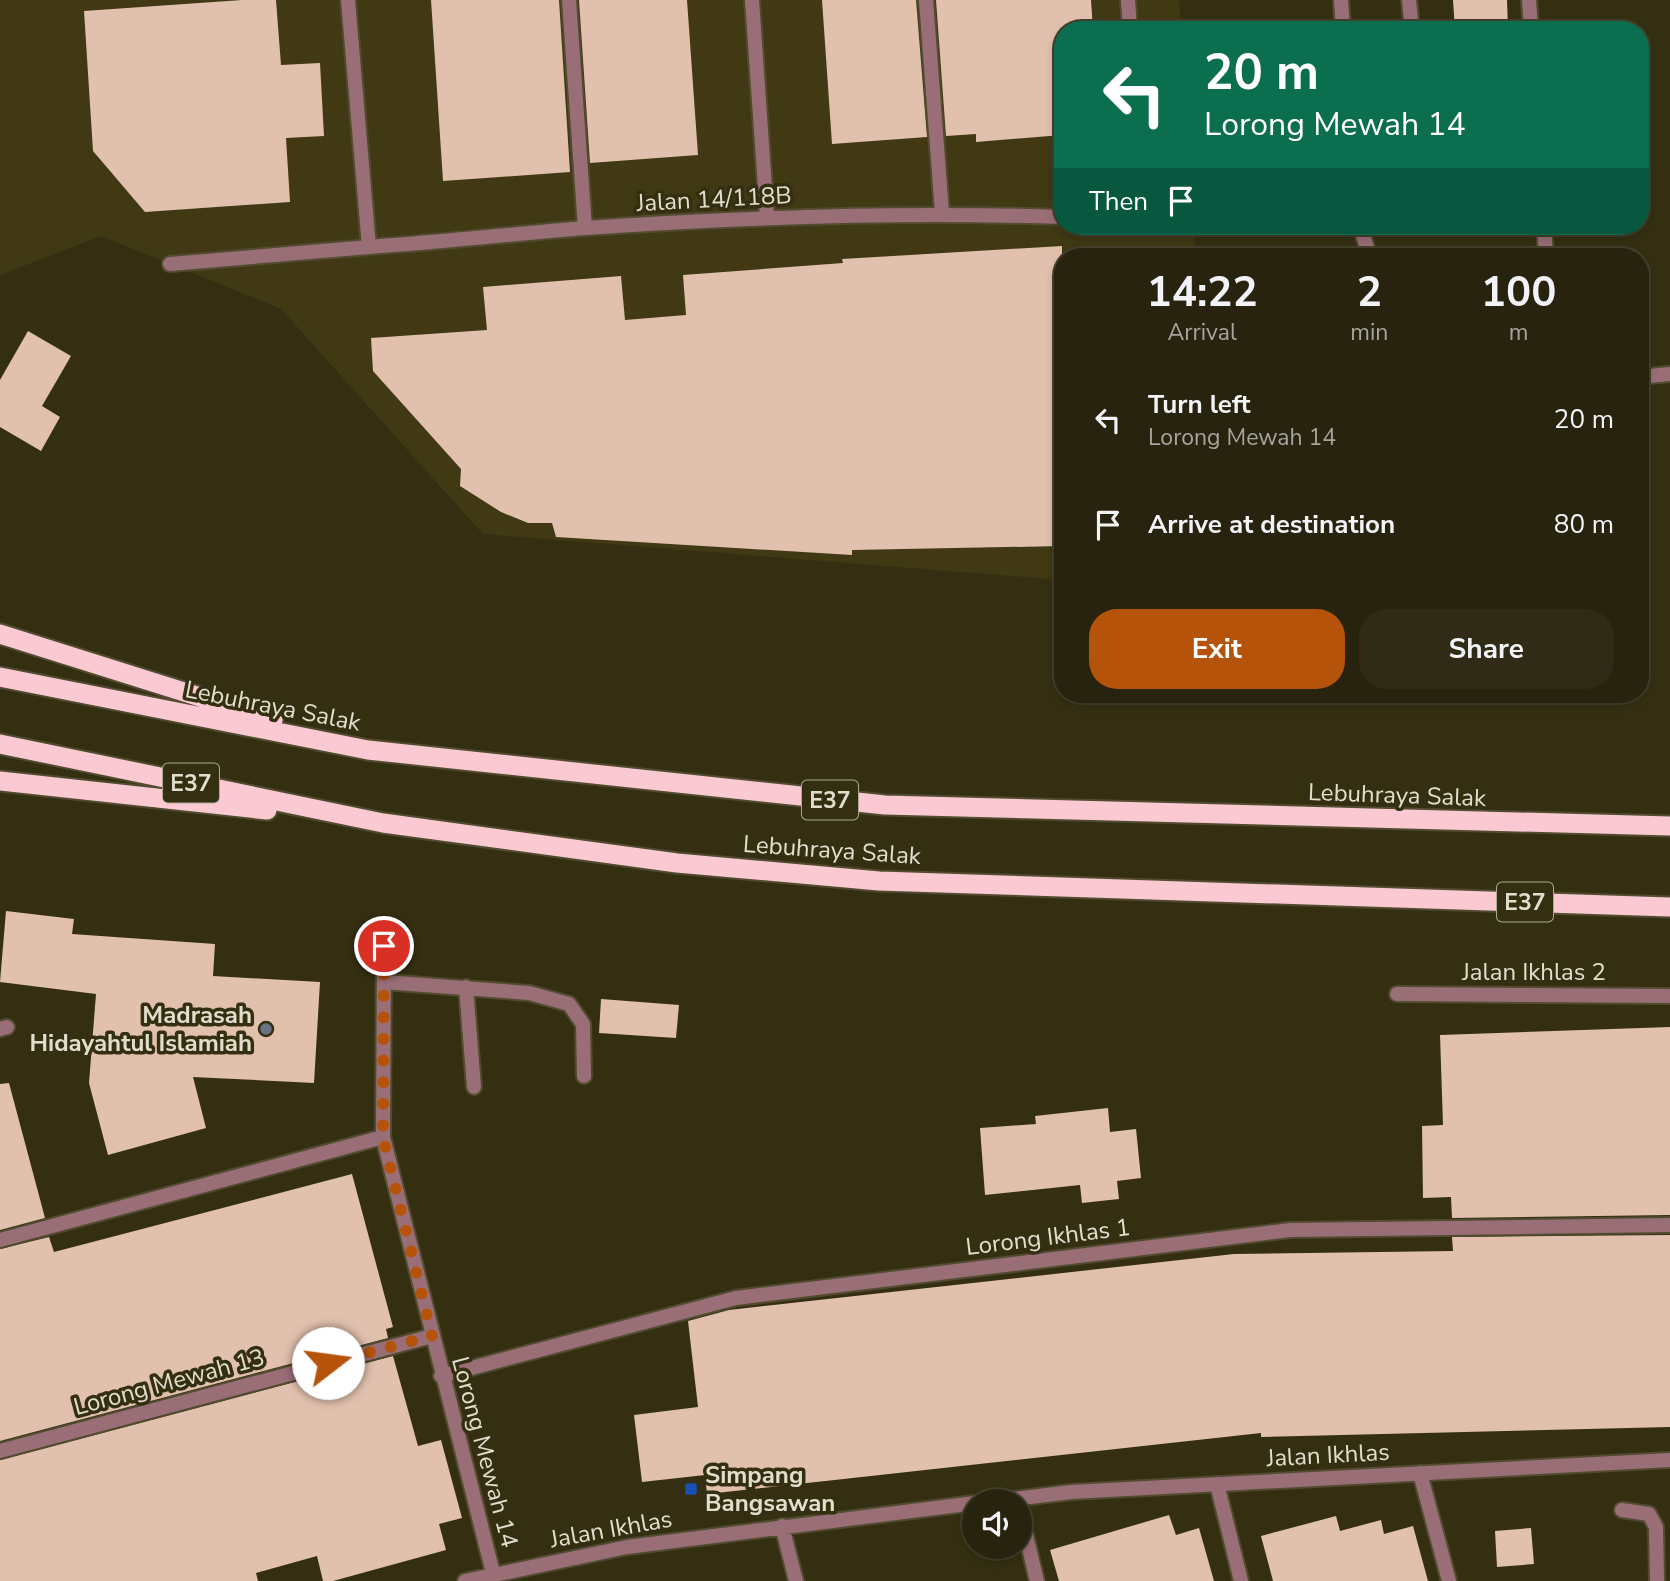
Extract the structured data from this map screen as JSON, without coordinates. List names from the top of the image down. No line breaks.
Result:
{"streets":{"highway":["Lebuhraya Salak","E37"],"street":["Jalan 14/118B","Jalan Ikhlas 2","Lorong Ikhlas 1","Lorong Mewah 13","Lorong Mewah 14","Jalan Ikhlas"]},"crossings":[["Lorong Ikhlas 1","Lorong Mewah 14"],["Lorong Mewah 13","Lorong Mewah 14"],["Lorong Mewah 14","Jalan Ikhlas"]],"places":{"other":["Madrasah Hidayahtul Islamiah"],"transit":["Simpang Bangsawan"]},"page":{"turn":["20 m","Lorong Mewah 14"],"then":"Then","eta":["14:22","Arrival","2","min","100","m"],"list":[{"name":"Turn left","note":"Lorong Mewah 14","value":"20 m"},{"name":"Arrive at destination","value":"80 m"}],"buttons":["Exit","Share"]}}
